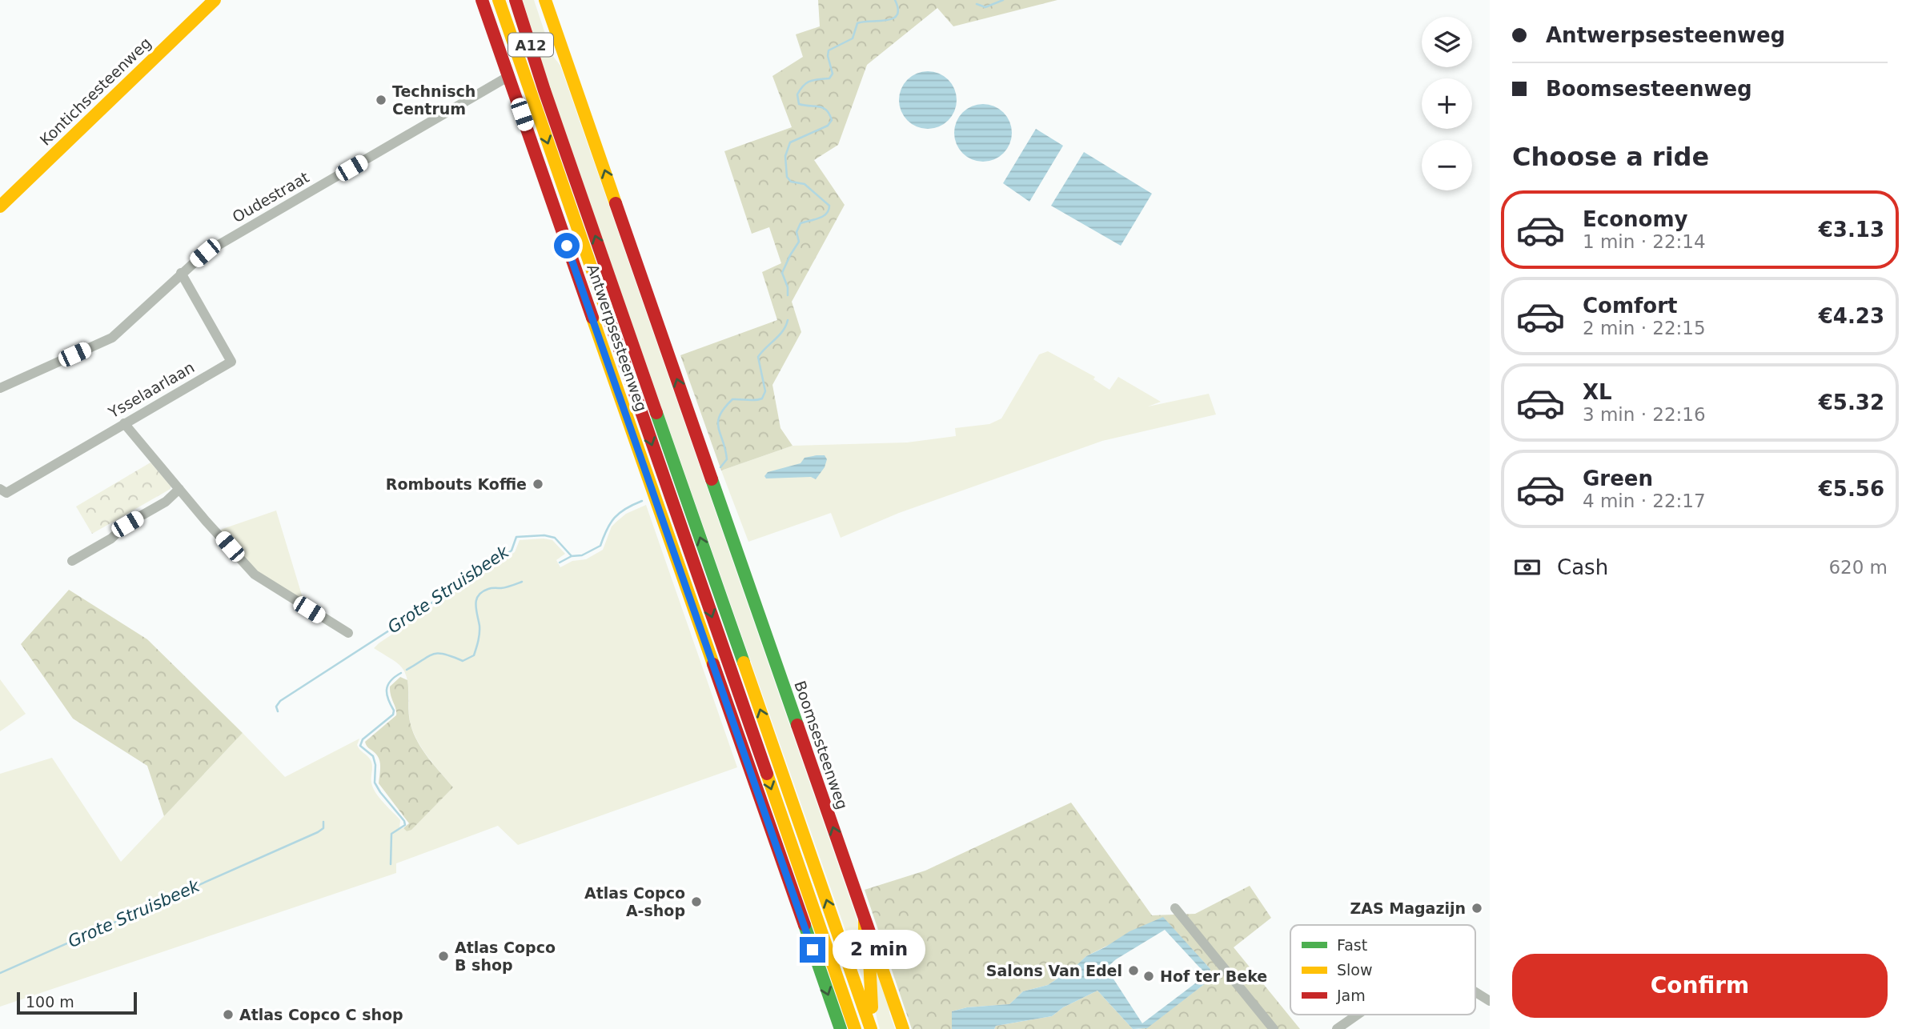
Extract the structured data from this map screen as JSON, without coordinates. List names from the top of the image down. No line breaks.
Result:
{"streets":{"main road":["A12","Kontichsesteenweg","Antwerpsesteenweg","Boomsesteenweg"],"street":["Oudestraat","Ysselaarlaan"]},"crossings":[["Oudestraat","Antwerpsesteenweg"],["Oudestraat","Ysselaarlaan"]],"water":["Grote Struisbeek"],"places":["Technisch Centrum","Rombouts Koffie","Atlas Copco A-shop","ZAS Magazijn","Atlas Copco B shop","Salons Van Edel","Hof ter Beke","Atlas Copco C shop"],"legend":["Fast","Slow","Jam"],"scale_bar":"100 m","page":{"banner":["Antwerpsesteenweg","Boomsesteenweg"],"map_buttons":["+","−"],"heading":"Choose a ride","list":[{"name":"Economy","note":"1 min · 22:14","value":"€3.13"},{"name":"Comfort","note":"2 min · 22:15","value":"€4.23"},{"name":"XL","note":"3 min · 22:16","value":"€5.32"},{"name":"Green","note":"4 min · 22:17","value":"€5.56"}],"pay":["Cash","620 m"],"bubble":"2 min","buttons":"Confirm","scale":"100 m"}}
